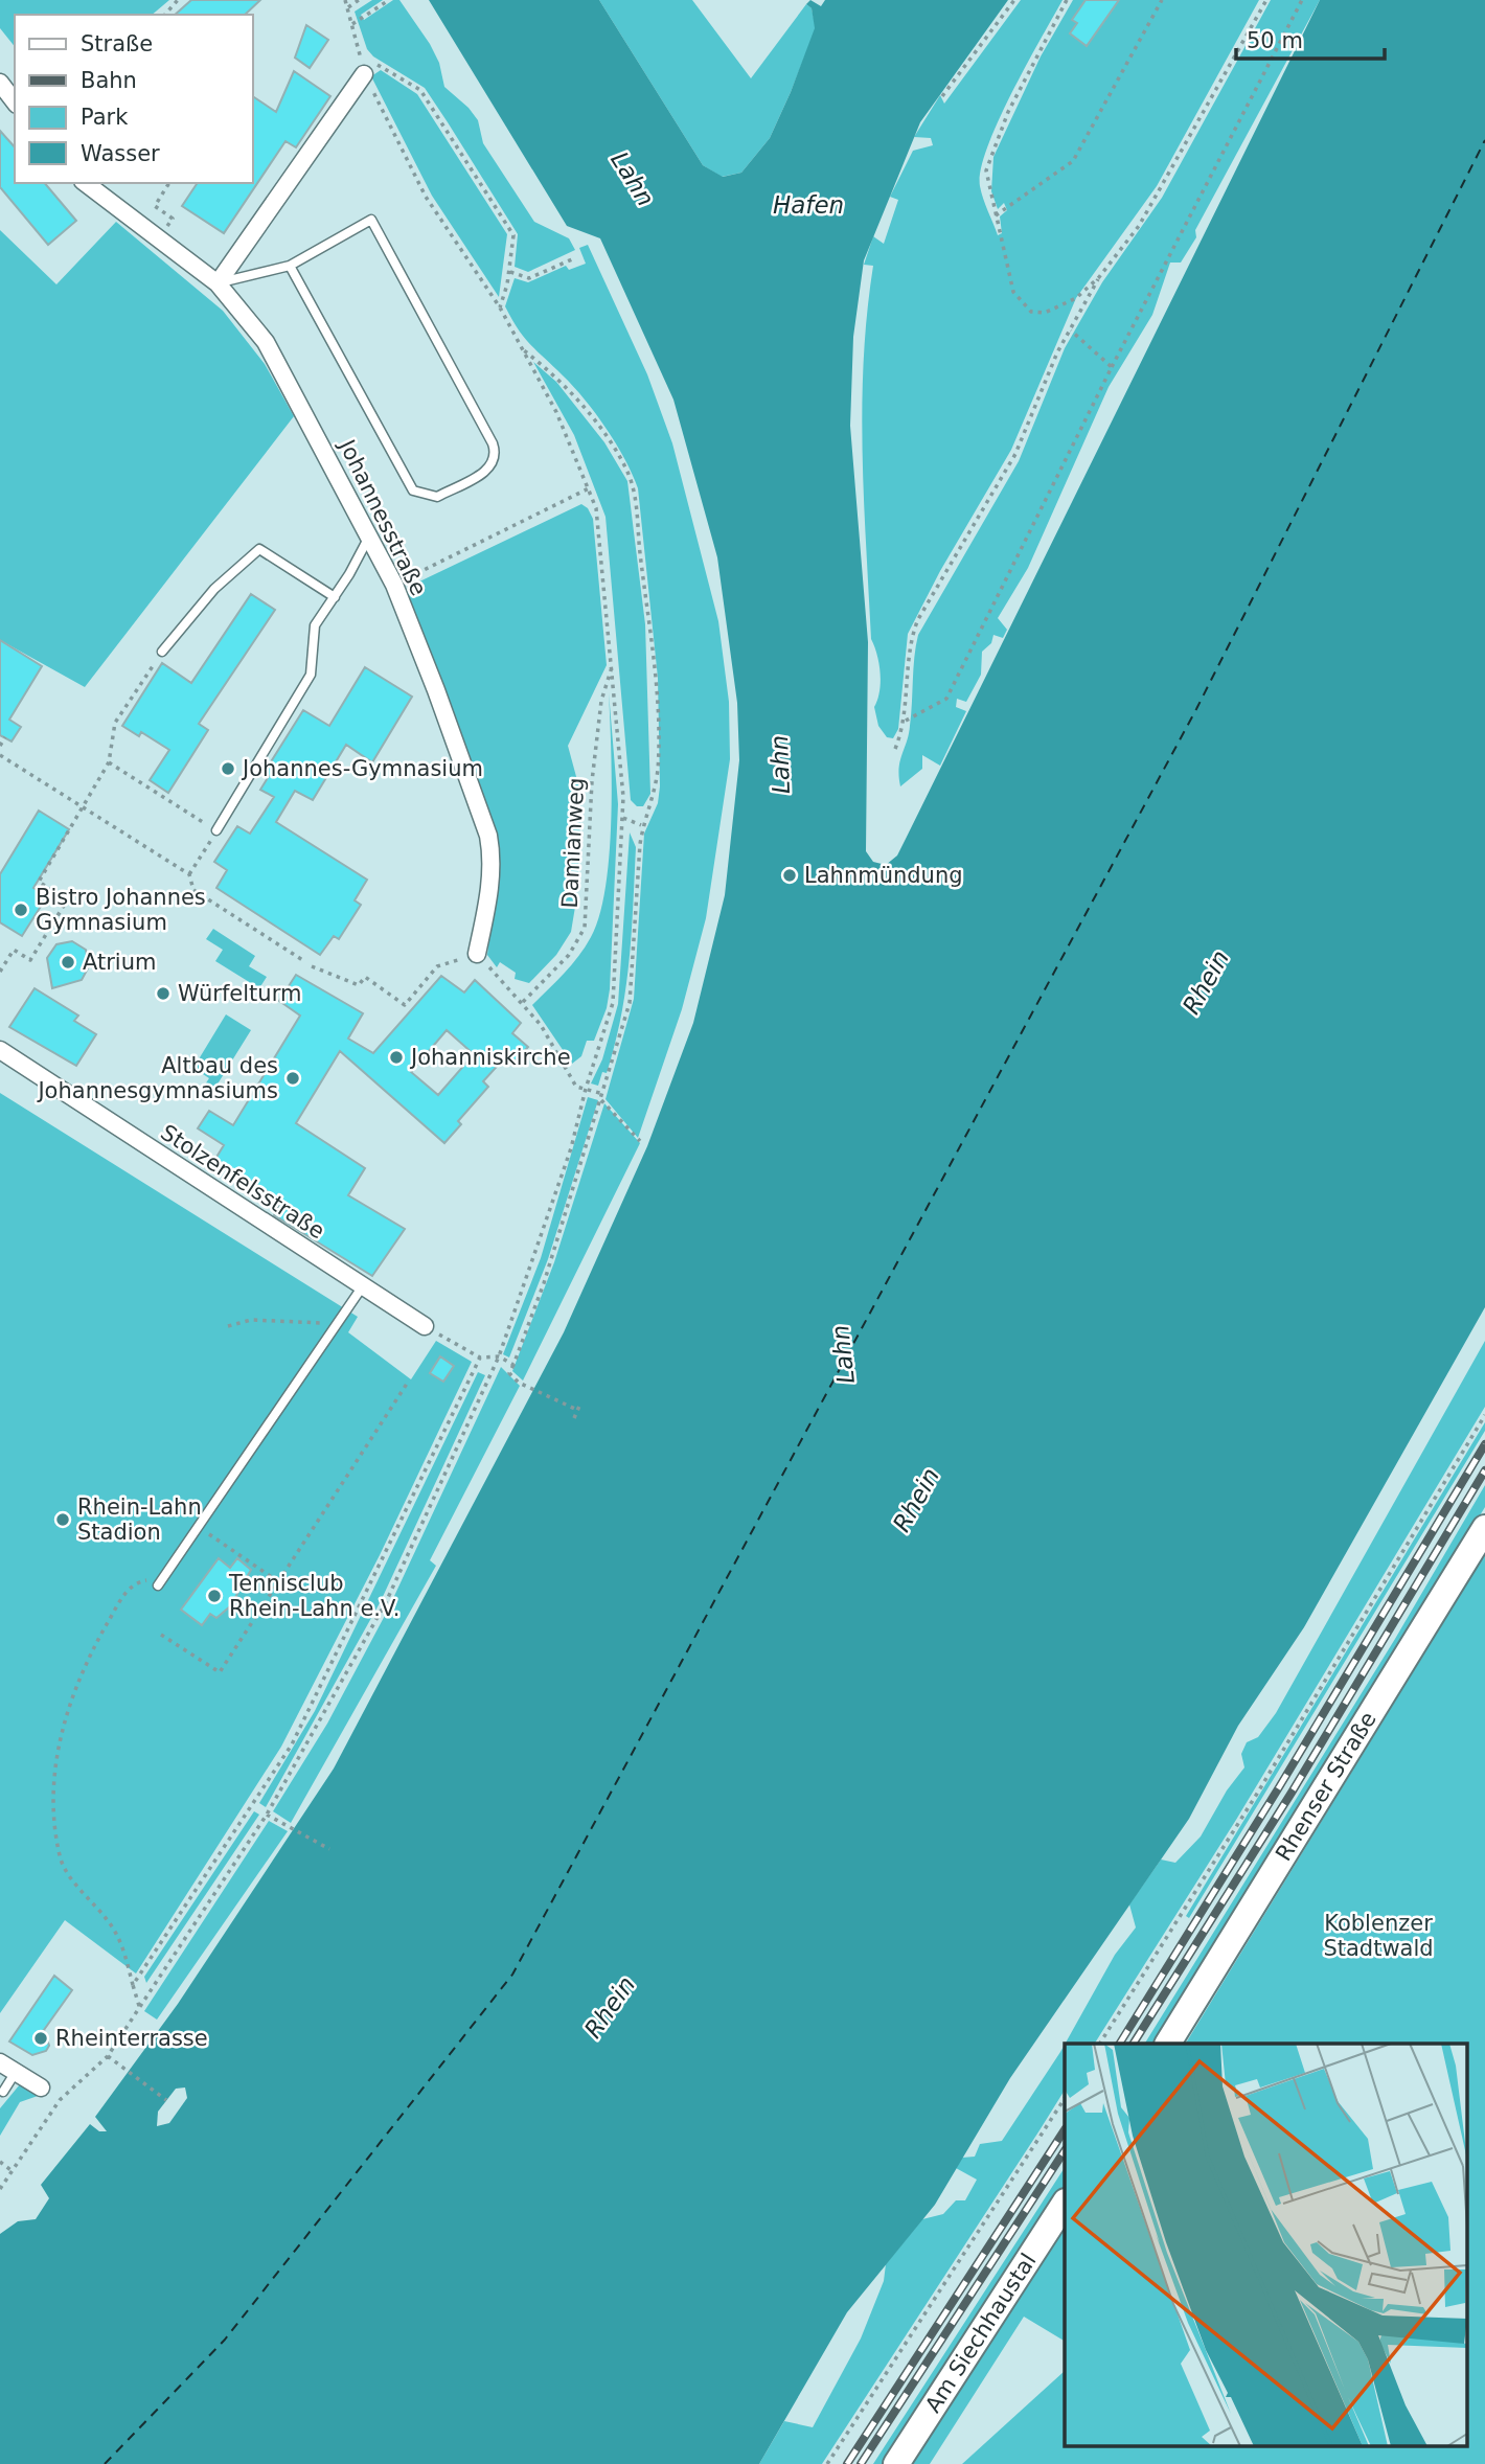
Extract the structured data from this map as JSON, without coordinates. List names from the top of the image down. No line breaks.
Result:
{"streets":{"main road":["Rhenser Straße","Am Siechhaustal"],"street":["Johannesstraße","Stolzenfelsstraße"],"path":["Damianweg"]},"water":["Lahn","Hafen","Rhein"],"parks":["Koblenzer Stadtwald"],"places":["Johannes-Gymnasium","Lahnmündung","Bistro Johannes Gymnasium","Atrium","Würfelturm","Johanniskirche","Altbau des Johannesgymnasiums","Rhein-Lahn Stadion","Tennisclub Rhein-Lahn e.V.","Rheinterrasse"],"legend":["Straße","Bahn","Park","Wasser"],"scale_bar":"50 m"}
